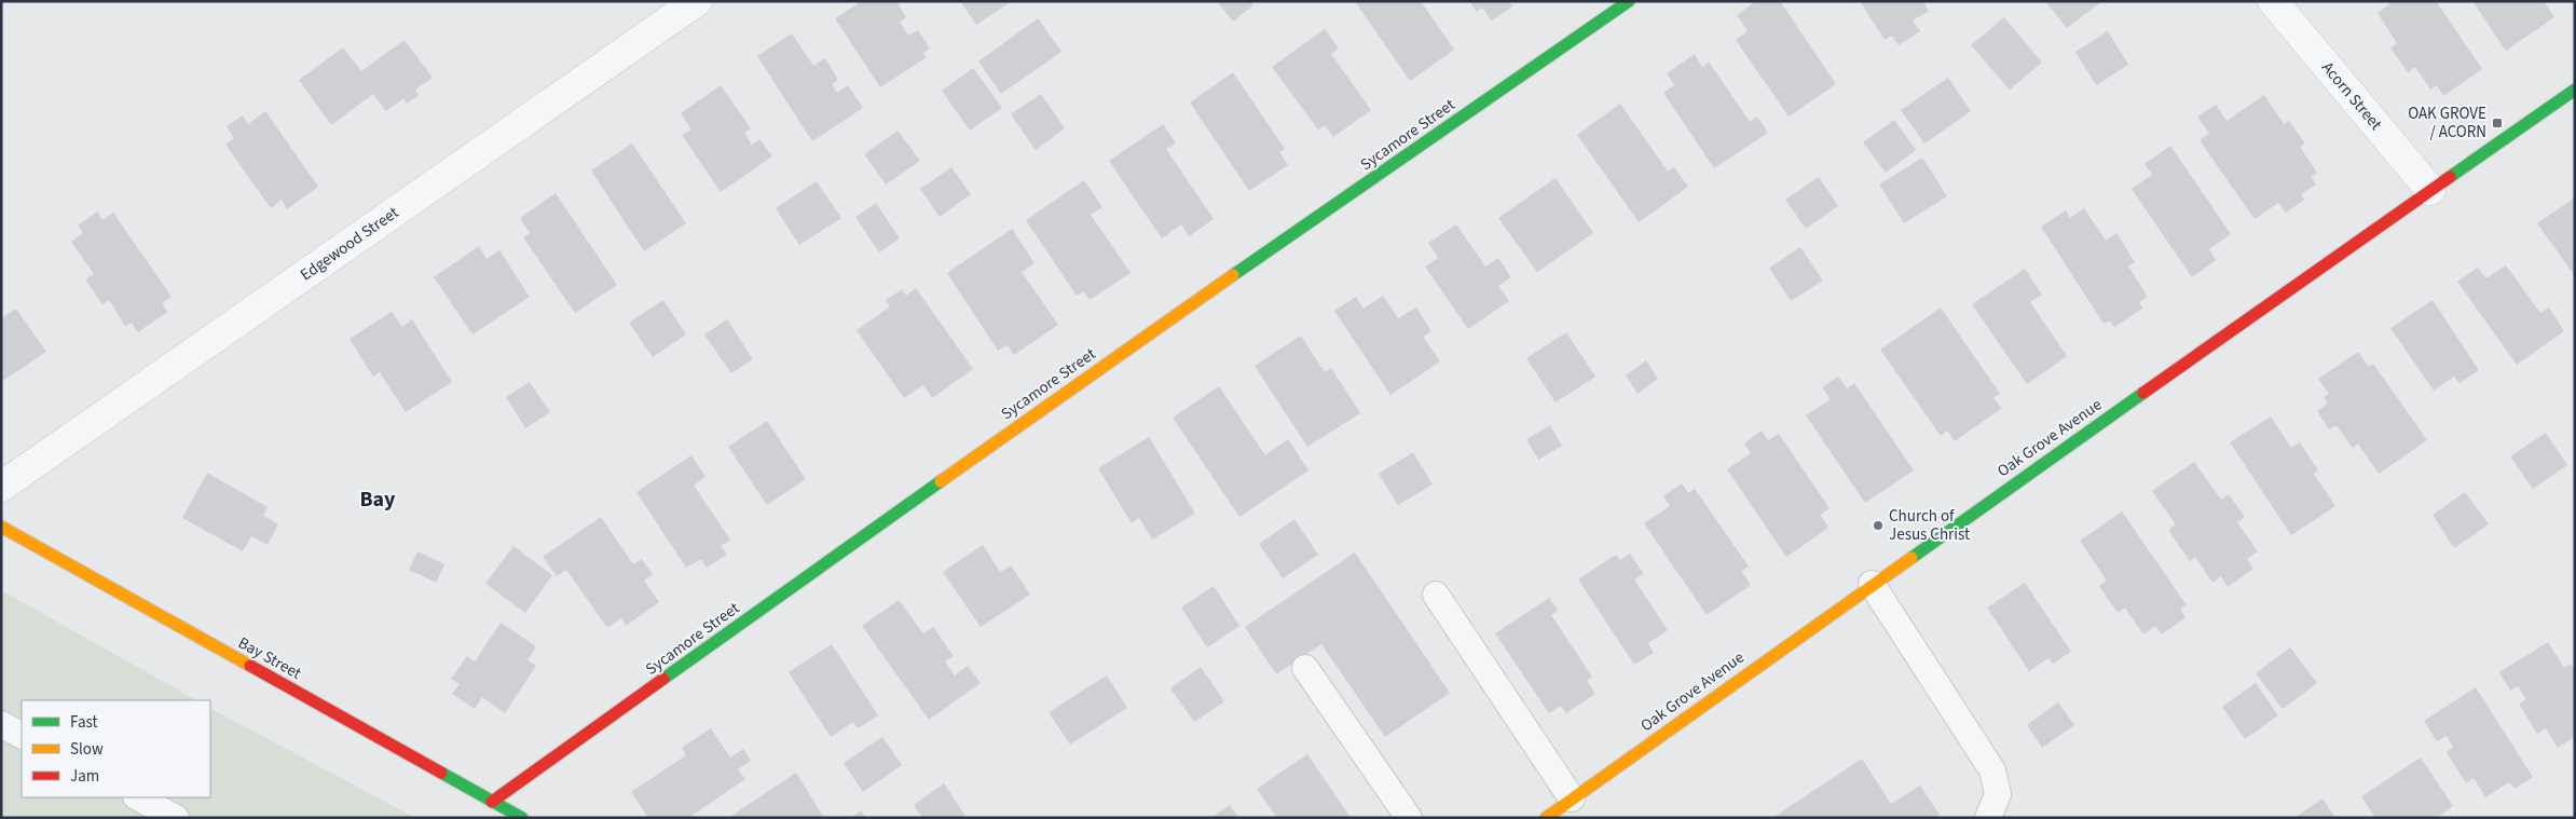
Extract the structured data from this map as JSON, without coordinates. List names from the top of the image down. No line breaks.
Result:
{"streets":{"street":["Acorn Street","Sycamore Street","Edgewood Street","Oak Grove Avenue","Bay Street"]},"crossings":[["Acorn Street","Oak Grove Avenue"],["Sycamore Street","Bay Street"]],"districts":["Bay"],"places":{"transit":["OAK GROVE / ACORN"],"other":["Church of Jesus Christ"]},"legend":["Fast","Slow","Jam"]}
